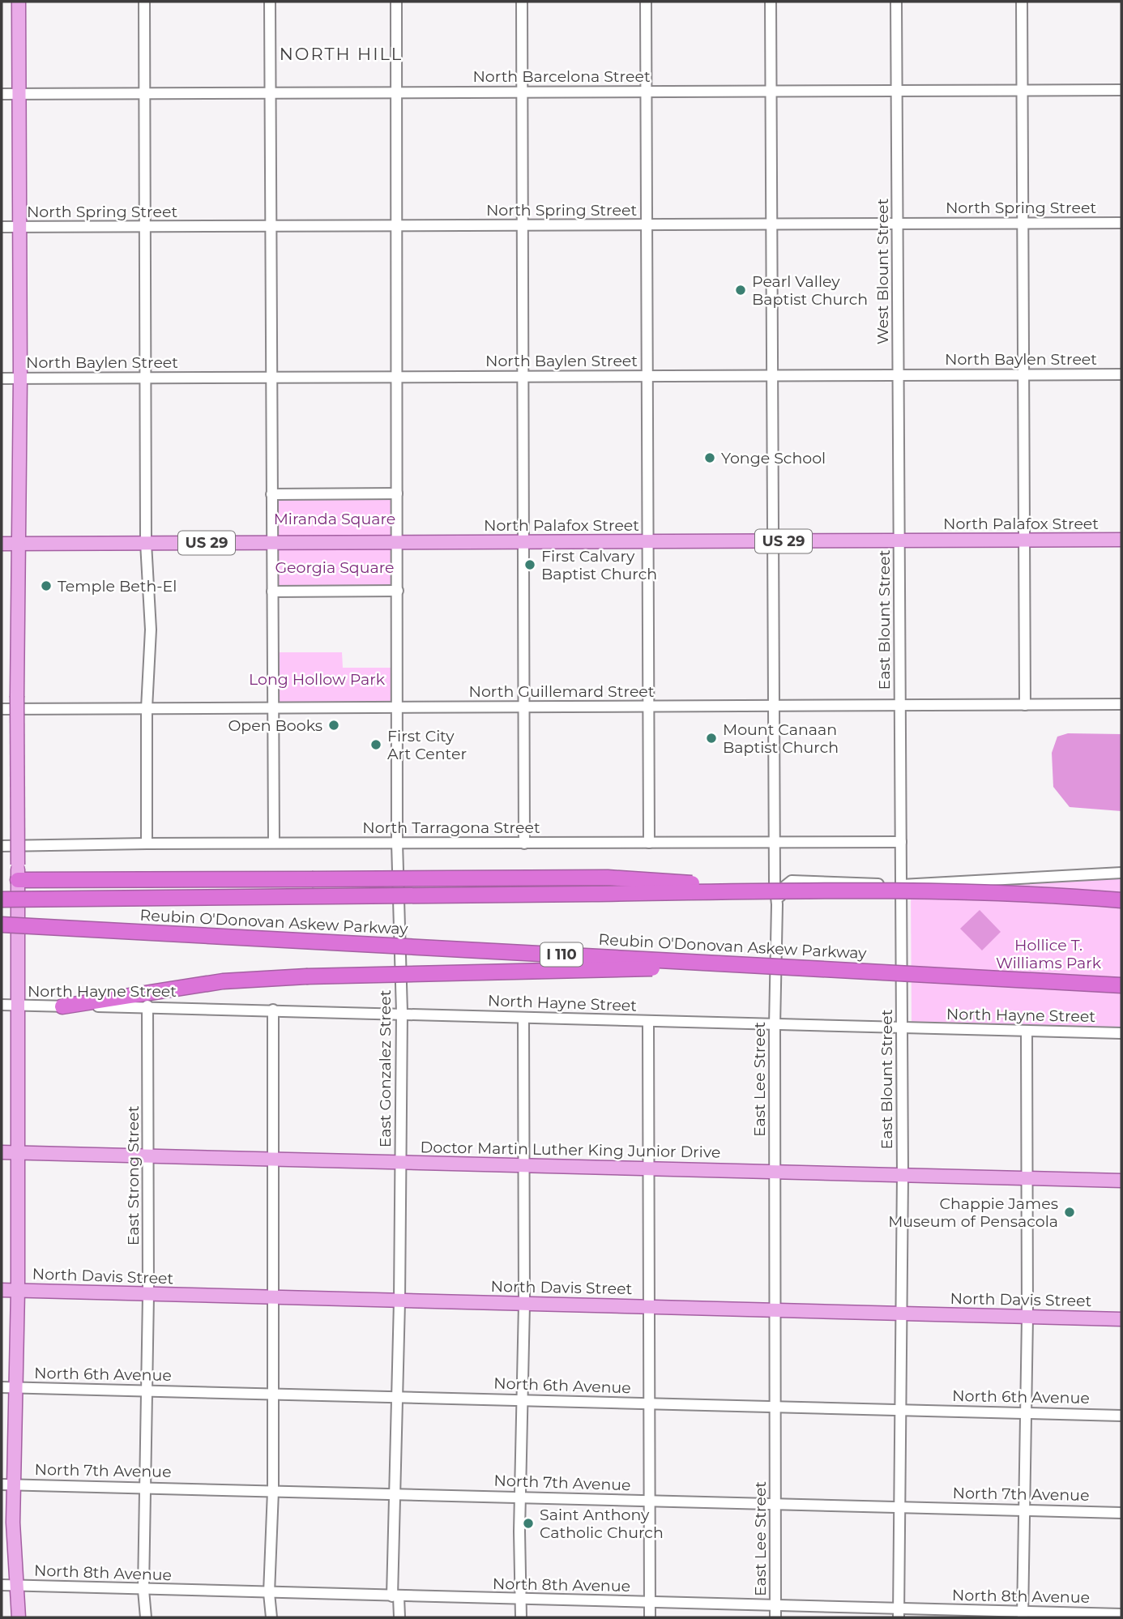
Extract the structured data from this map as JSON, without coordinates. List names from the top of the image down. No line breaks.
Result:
{"streets":{"highway":["Reubin O'Donovan Askew Parkway","I 110"],"main road":["North Palafox Street","US 29","Doctor Martin Luther King Junior Drive","North Davis Street"],"street":["North Barcelona Street","North Spring Street","West Blount Street","North Baylen Street","East Blount Street","North Guillemard Street","North Tarragona Street","North Hayne Street","East Gonzalez Street","East Lee Street","East Strong Street","North 6th Avenue","North 7th Avenue","North 8th Avenue"]},"crossings":[["North Barcelona Street","West Blount Street"],["North Barcelona Street","East Gonzalez Street"],["North Barcelona Street","East Lee Street"],["North Spring Street","West Blount Street"],["North Spring Street","East Gonzalez Street"],["North Spring Street","East Lee Street"],["West Blount Street","North Baylen Street"],["West Blount Street","North Palafox Street"],["West Blount Street","East Blount Street"],["North Baylen Street","East Gonzalez Street"],["North Baylen Street","East Lee Street"],["North Palafox Street","East Blount Street"],["North Palafox Street","East Gonzalez Street"],["North Palafox Street","East Lee Street"],["East Blount Street","North Guillemard Street"],["East Blount Street","North Tarragona Street"],["East Blount Street","North Hayne Street"],["East Blount Street","Doctor Martin Luther King Junior Drive"],["East Blount Street","North Davis Street"],["East Blount Street","North 6th Avenue"],["East Blount Street","North 7th Avenue"],["East Blount Street","North 8th Avenue"],["North Guillemard Street","East Gonzalez Street"],["North Guillemard Street","East Lee Street"],["North Tarragona Street","East Gonzalez Street"],["North Tarragona Street","East Lee Street"],["North Hayne Street","East Gonzalez Street"],["North Hayne Street","East Lee Street"],["North Hayne Street","East Strong Street"],["East Gonzalez Street","Doctor Martin Luther King Junior Drive"],["East Gonzalez Street","North Davis Street"],["East Gonzalez Street","North 6th Avenue"],["East Gonzalez Street","North 7th Avenue"],["East Gonzalez Street","North 8th Avenue"],["East Lee Street","Doctor Martin Luther King Junior Drive"],["East Lee Street","North Davis Street"],["East Lee Street","North 6th Avenue"],["East Lee Street","North 7th Avenue"],["East Lee Street","North 8th Avenue"],["Doctor Martin Luther King Junior Drive","East Strong Street"],["East Strong Street","North Davis Street"],["East Strong Street","North 6th Avenue"],["East Strong Street","North 7th Avenue"],["East Strong Street","North 8th Avenue"]],"districts":["NORTH HILL"],"parks":["Miranda Square","Georgia Square","Long Hollow Park","Hollice T. Williams Park"],"places":["Pearl Valley Baptist Church","Yonge School","First Calvary Baptist Church","Temple Beth-El","Open Books","Mount Canaan Baptist Church","First City Art Center","Chappie James Museum of Pensacola","Saint Anthony Catholic Church"]}
